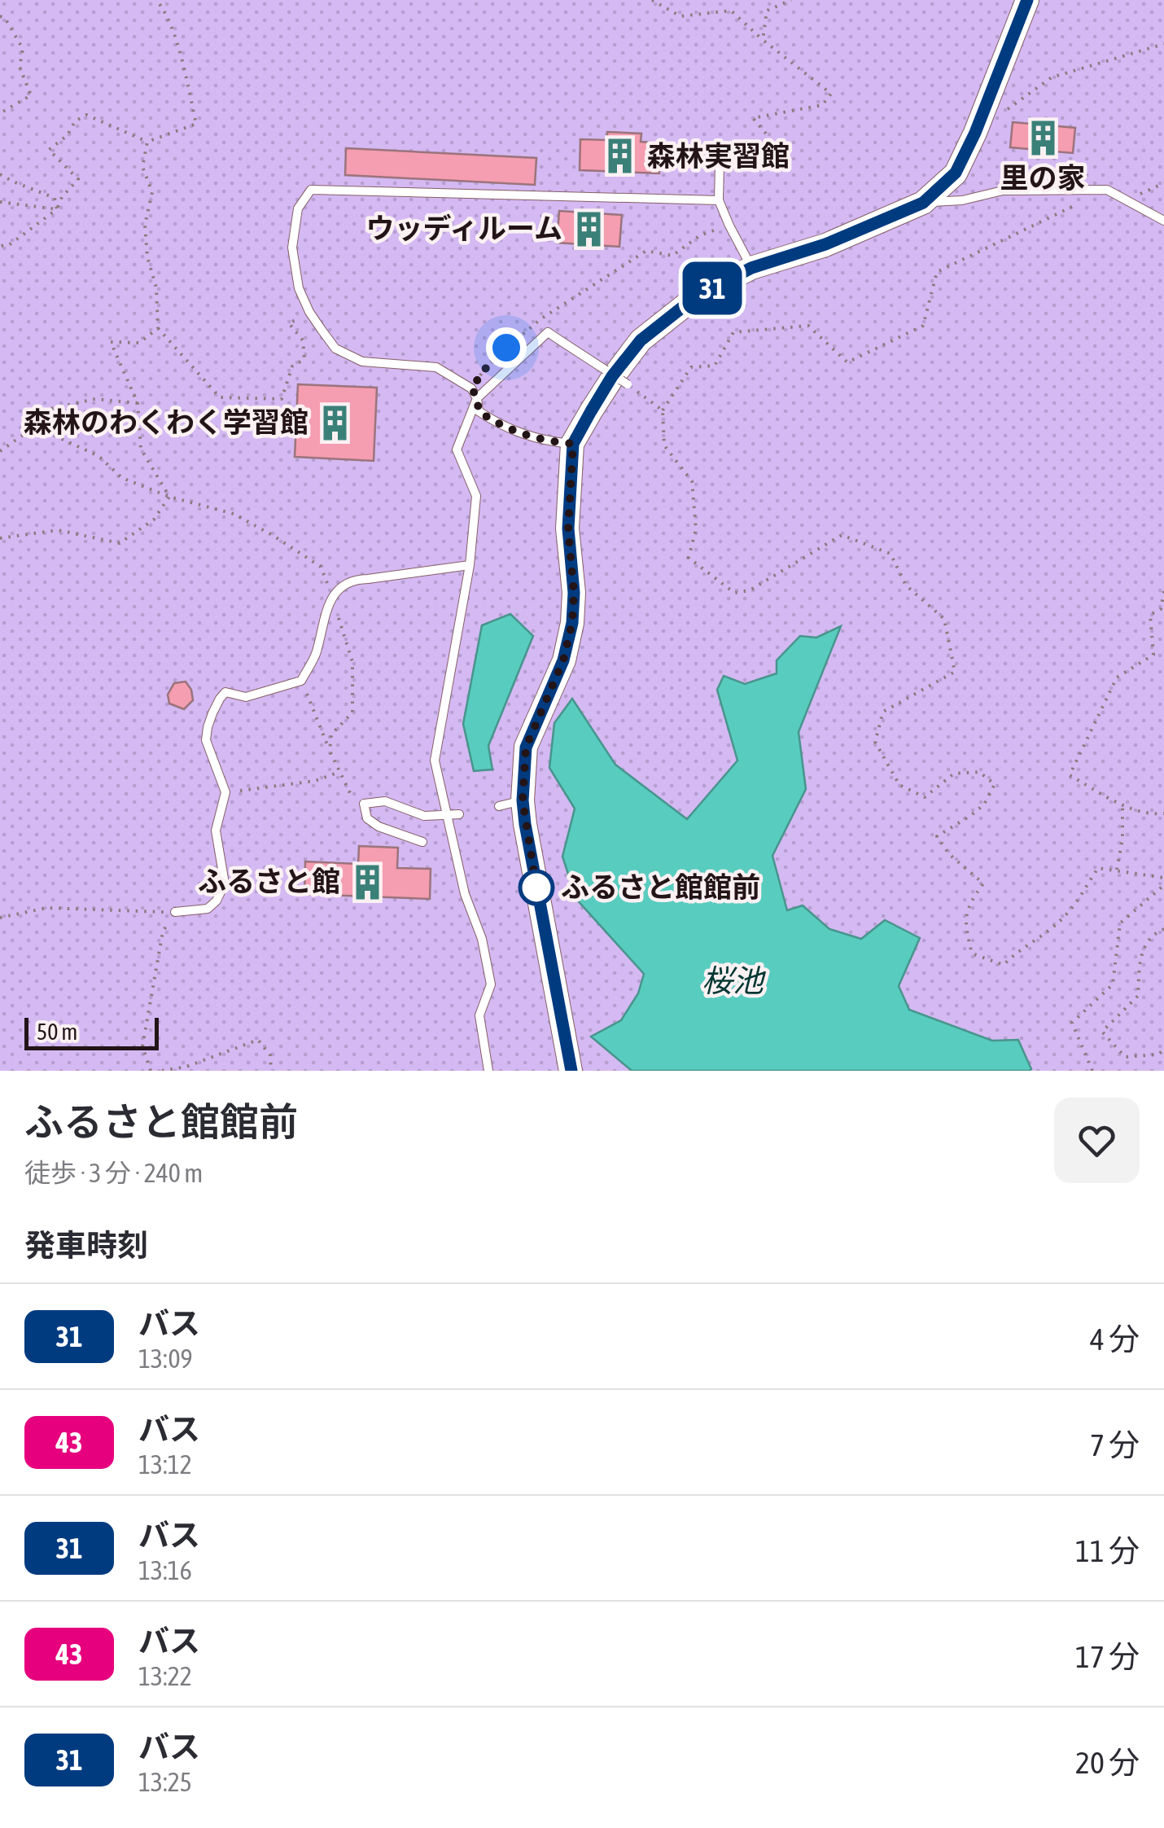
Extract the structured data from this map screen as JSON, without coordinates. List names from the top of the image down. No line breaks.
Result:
{"water":["桜池"],"places":{"building":["里の家","森林実習館","ウッディルーム","森林のわくわく学習館","ふるさと館"],"other":["ふるさと館館前"]},"lines":["bus line 31"],"scale_bar":"50 m","page":{"on_map":"31","scale":"50 m","heading":[["ふるさと館館前","徒歩 · 3 分 · 240 m"],"発車時刻"],"list":[{"mark":"31","name":"バス","note":"13:09","value":"4 分"},{"mark":"43","name":"バス","note":"13:12","value":"7 分"},{"mark":"31","name":"バス","note":"13:16","value":"11 分"},{"mark":"43","name":"バス","note":"13:22","value":"17 分"},{"mark":"31","name":"バス","note":"13:25","value":"20 分"}]}}
